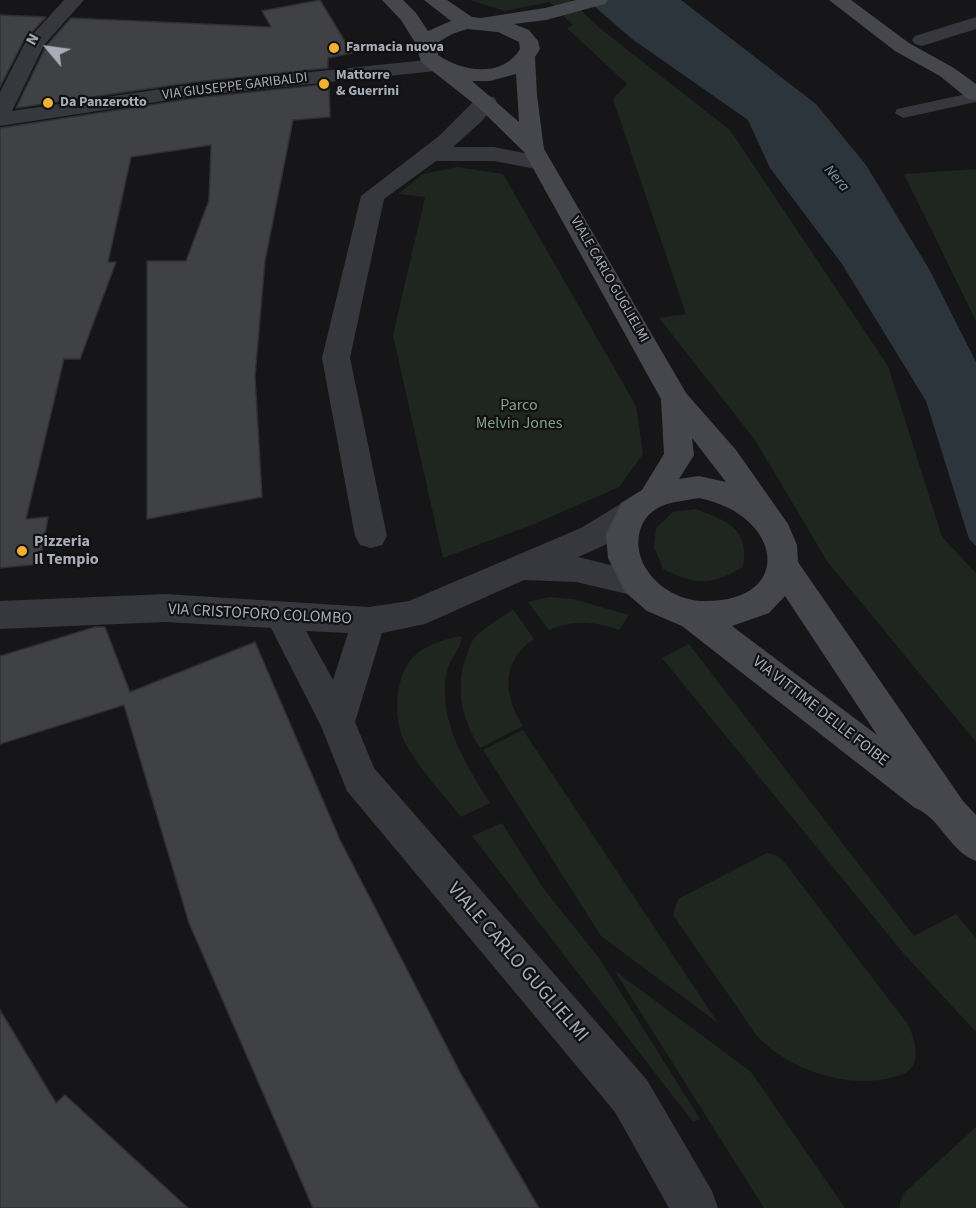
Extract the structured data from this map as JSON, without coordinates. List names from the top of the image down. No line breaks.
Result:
{"streets":{"street":["VIA GIUSEPPE GARIBALDI","VIALE CARLO GUGLIELMI","VIA CRISTOFORO COLOMBO","VIA VITTIME DELLE FOIBE"]},"crossings":[["VIA GIUSEPPE GARIBALDI","VIALE CARLO GUGLIELMI"],["VIALE CARLO GUGLIELMI","VIA CRISTOFORO COLOMBO"],["VIALE CARLO GUGLIELMI","VIA VITTIME DELLE FOIBE"],["VIA CRISTOFORO COLOMBO","VIA VITTIME DELLE FOIBE"]],"water":["Nera"],"parks":["Parco Melvin Jones"],"places":["Farmacia nuova","Mattorre & Guerrini","Da Panzerotto","Pizzeria Il Tempio"],"north":"top left"}
